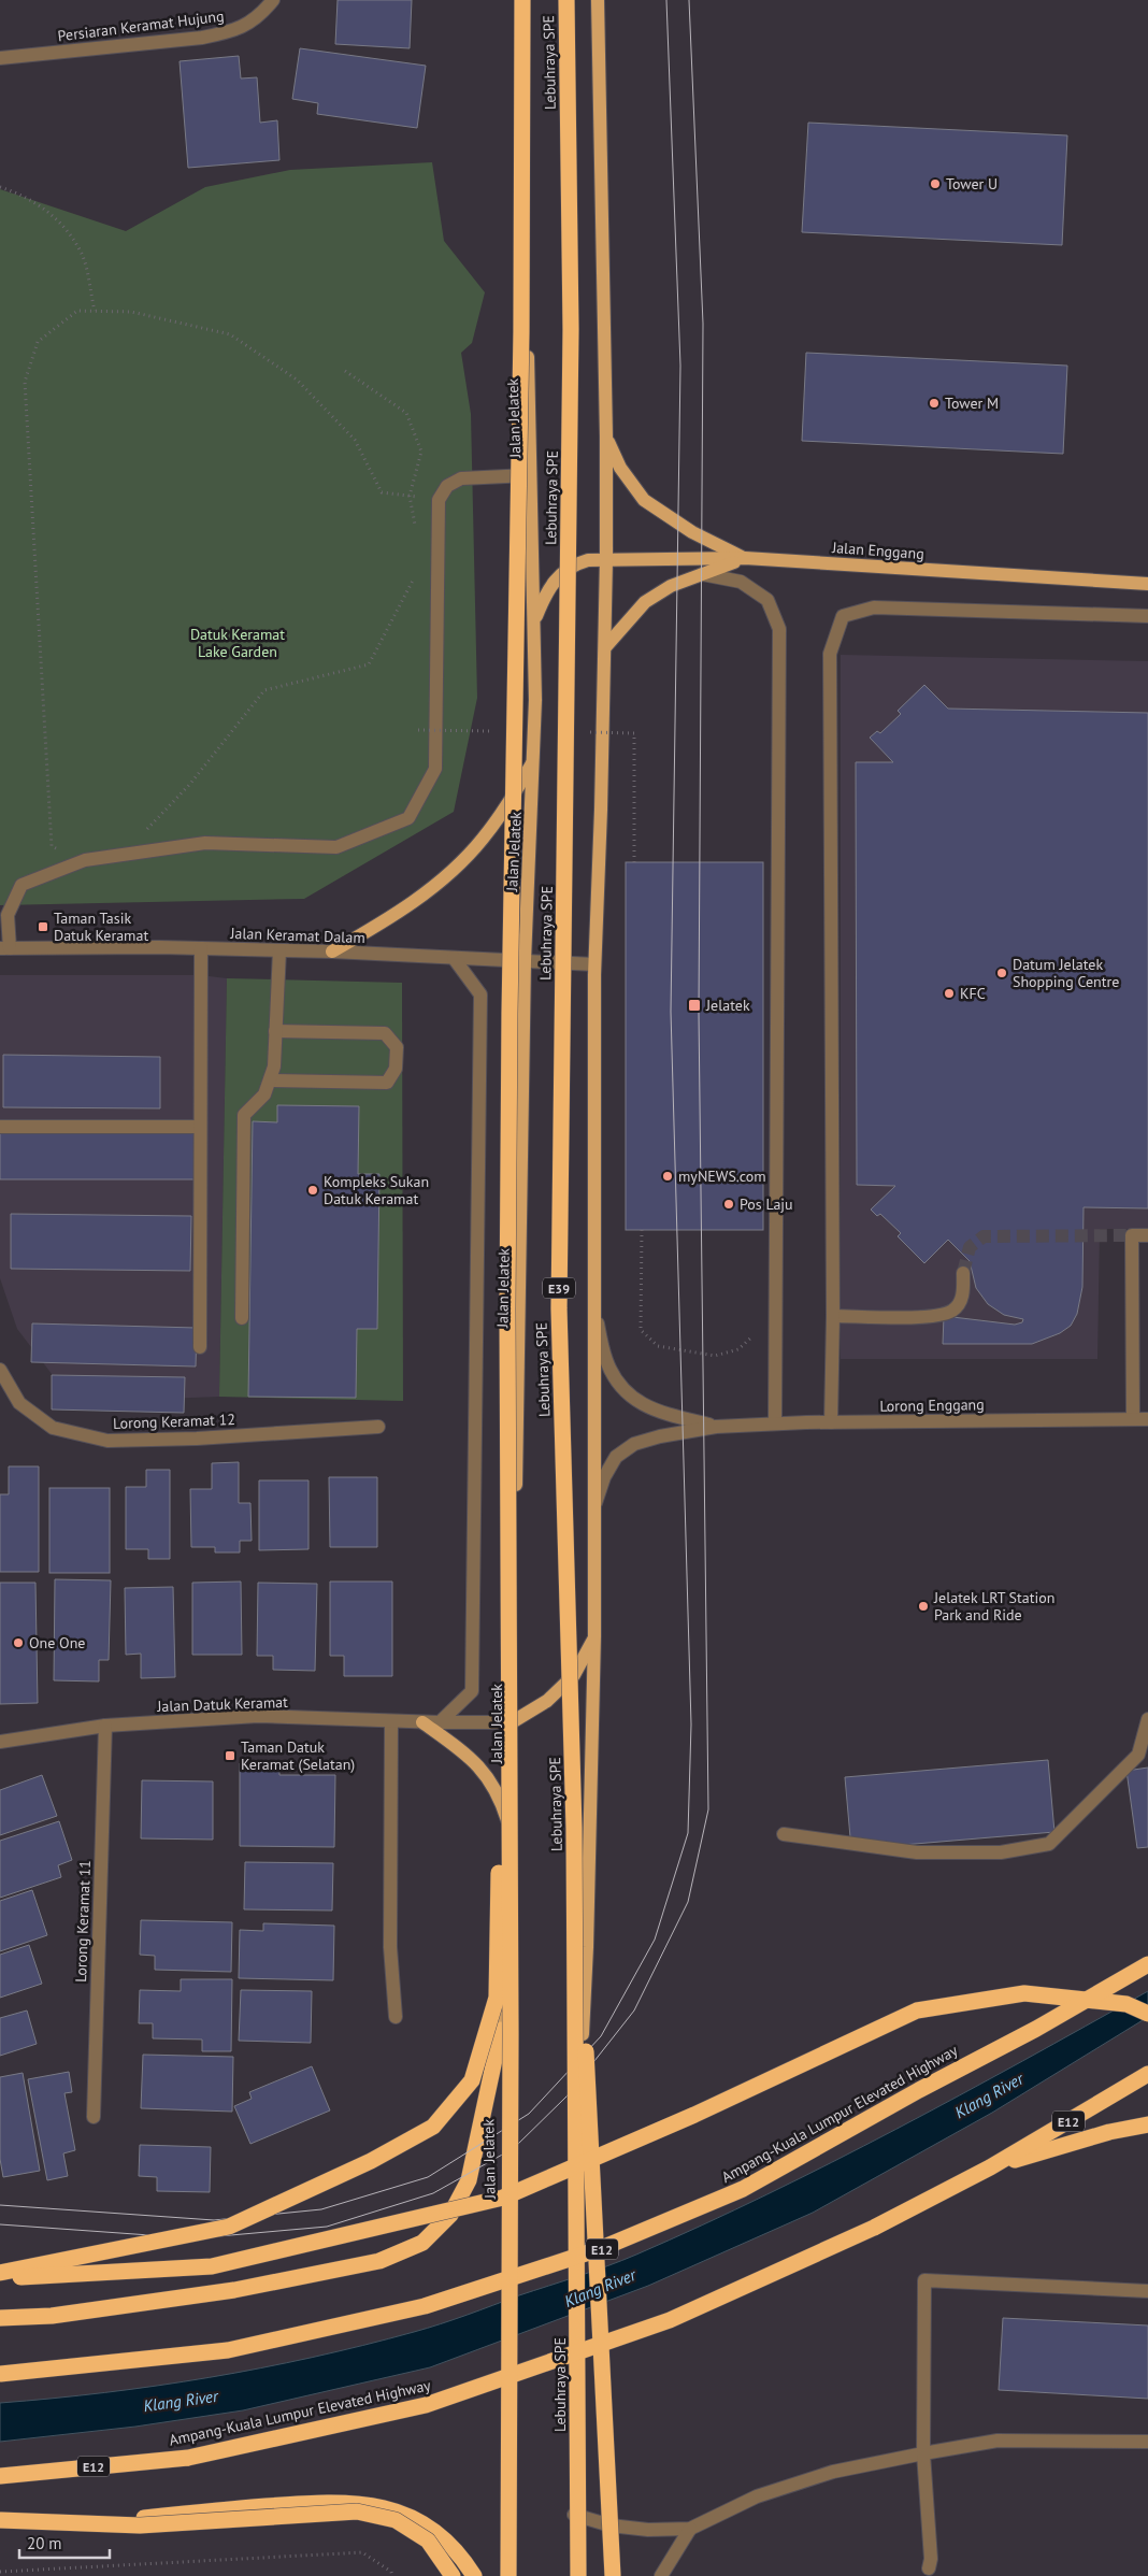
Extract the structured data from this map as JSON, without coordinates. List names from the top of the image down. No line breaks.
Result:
{"streets":{"highway":["Lebuhraya SPE","E39","Ampang-Kuala Lumpur Elevated Highway","E12"],"main road":["Jalan Jelatek","Jalan Enggang"],"street":["Persiaran Keramat Hujung","Jalan Keramat Dalam","Lorong Enggang","Lorong Keramat 12","Jalan Datuk Keramat","Lorong Keramat 11"]},"crossings":[["Jalan Jelatek","Jalan Enggang"],["Jalan Jelatek","Jalan Keramat Dalam"],["Jalan Jelatek","Jalan Datuk Keramat"],["Jalan Datuk Keramat","Lorong Keramat 11"]],"water":["Klang River"],"parks":["Datuk Keramat Lake Garden"],"places":{"other":["Tower U","Tower M","Datum Jelatek Shopping Centre","KFC","myNEWS.com","Kompleks Sukan Datuk Keramat","Pos Laju","Jelatek LRT Station Park and Ride","One One"],"transit":["Taman Tasik Datuk Keramat","Jelatek","Taman Datuk Keramat (Selatan)"]},"scale_bar":"20 m"}
